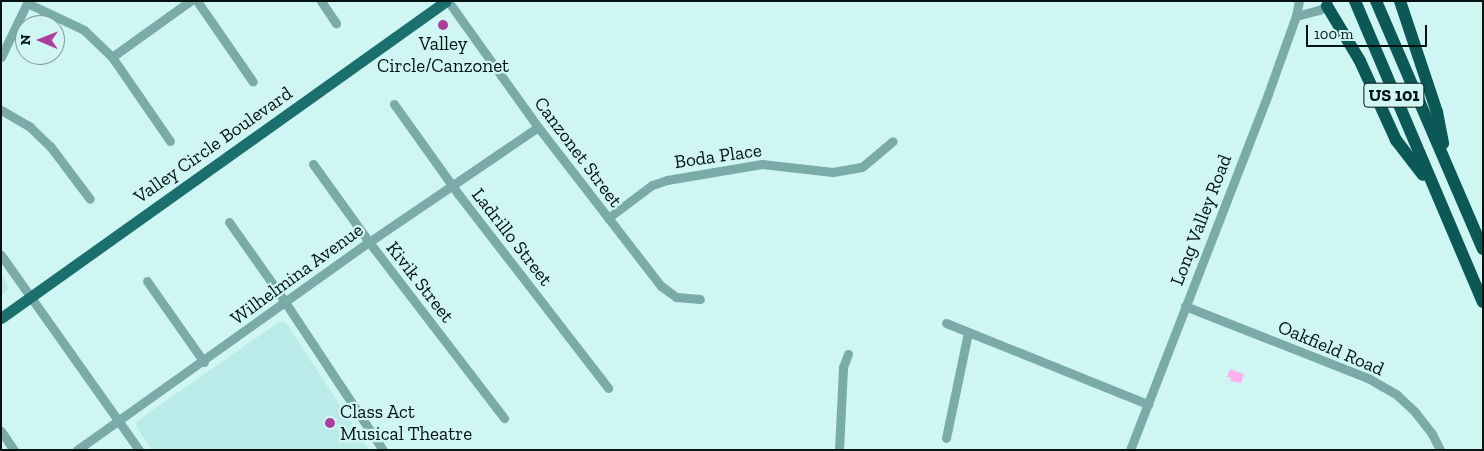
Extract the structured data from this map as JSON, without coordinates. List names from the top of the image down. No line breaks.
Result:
{"streets":{"highway":["US 101"],"main road":["Valley Circle Boulevard"],"street":["Canzonet Street","Boda Place","Long Valley Road","Ladrillo Street","Wilhelmina Avenue","Kivik Street","Oakfield Road"]},"crossings":[["Valley Circle Boulevard","Canzonet Street"],["Canzonet Street","Boda Place"],["Canzonet Street","Wilhelmina Avenue"],["Long Valley Road","Oakfield Road"],["Ladrillo Street","Wilhelmina Avenue"],["Wilhelmina Avenue","Kivik Street"]],"places":["Valley Circle/Canzonet","Class Act Musical Theatre"],"scale_bar":"100 m","north":"left"}
